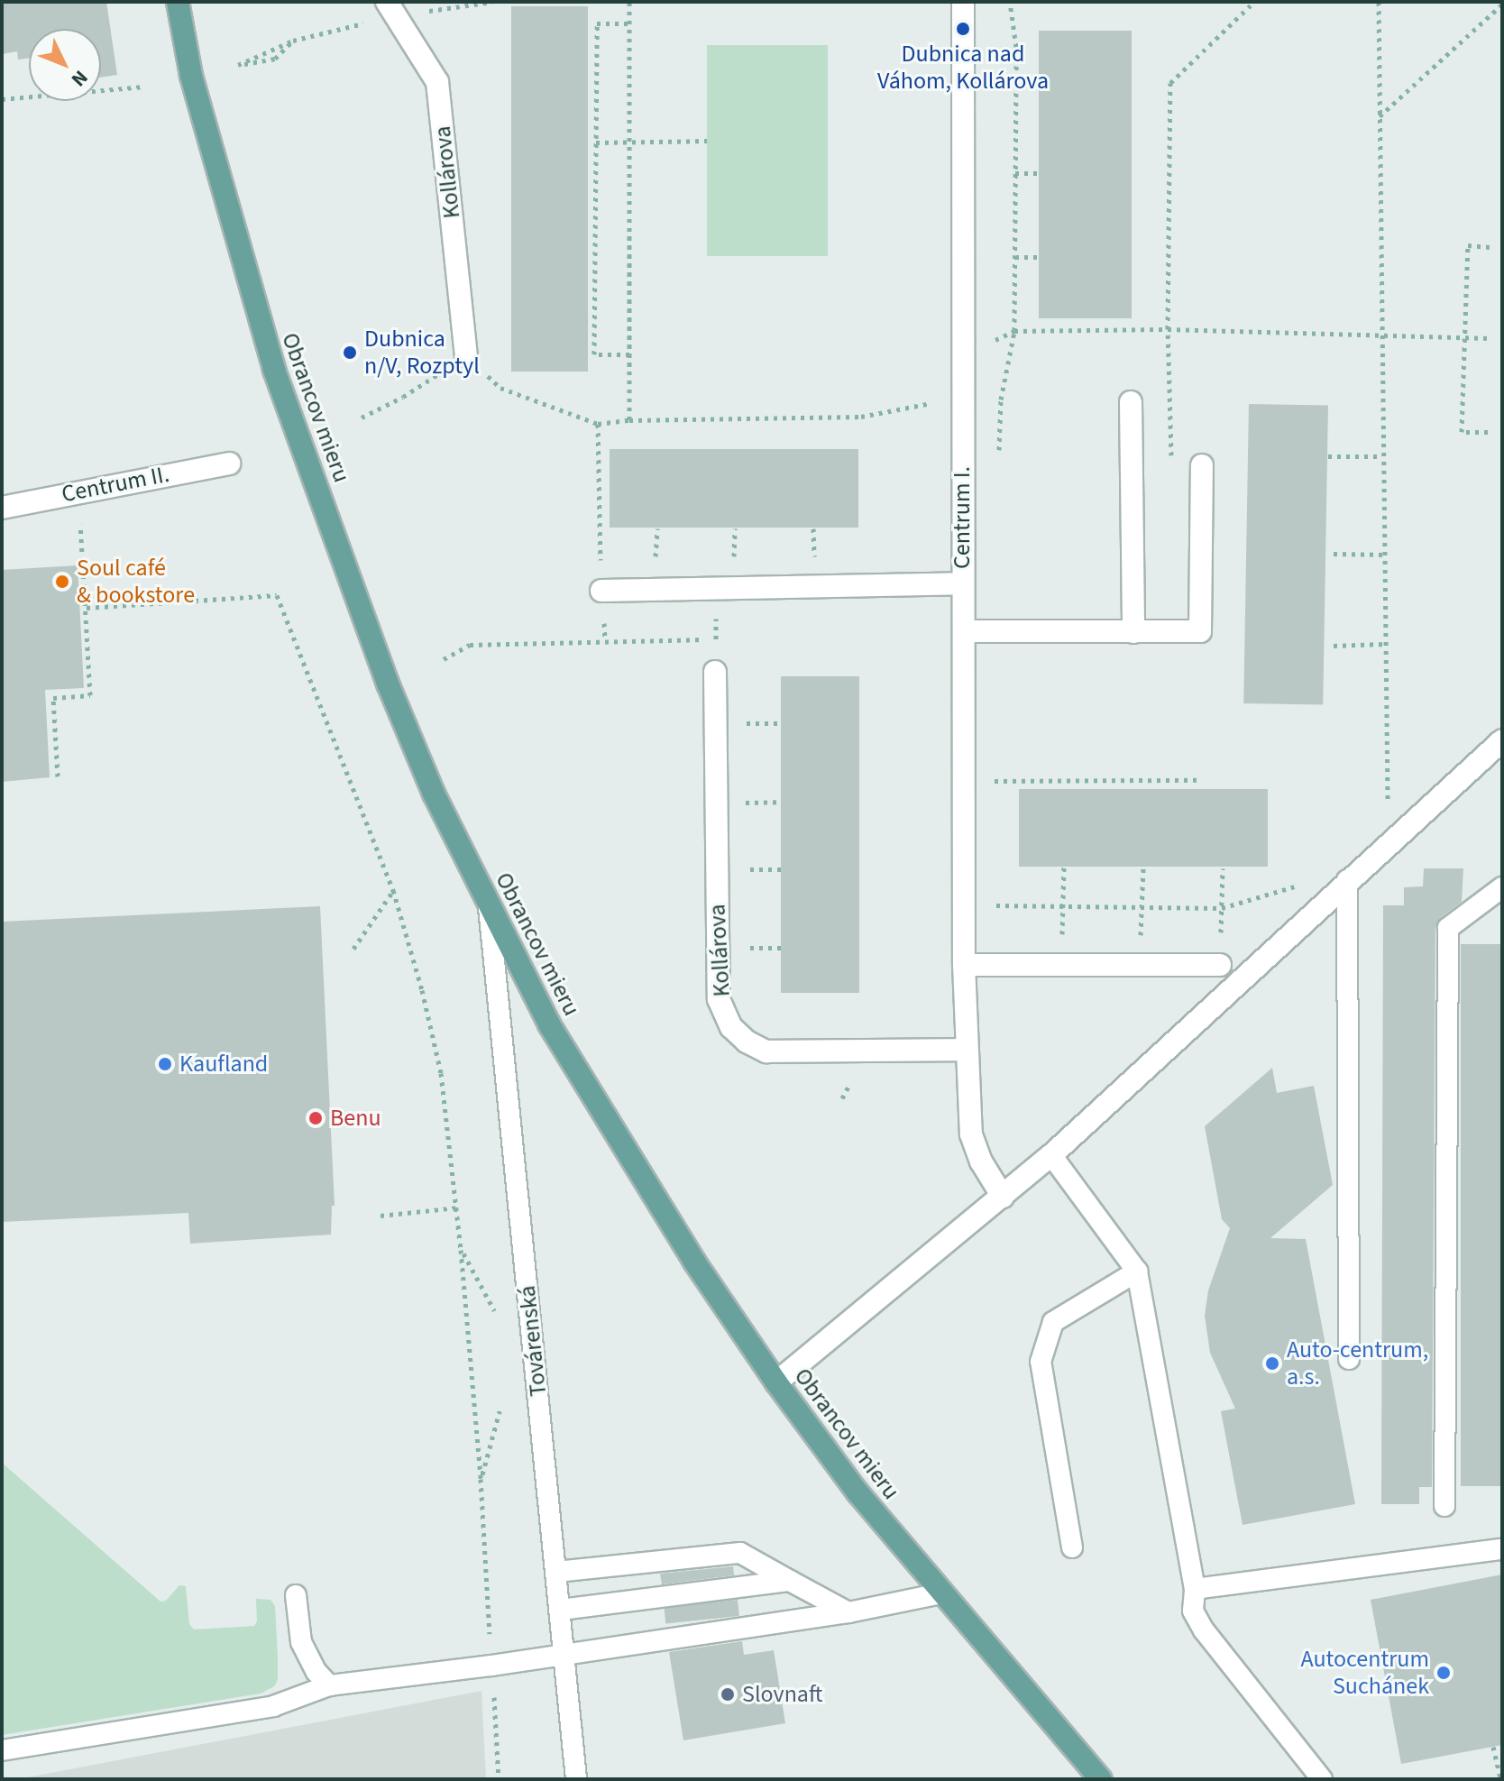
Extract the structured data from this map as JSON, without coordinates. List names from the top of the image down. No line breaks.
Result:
{"streets":{"main road":["Obrancov mieru"],"street":["Kollárova","Centrum II.","Centrum I."],"lane":["Továrenská"]},"crossings":[["Kollárova","Centrum I."],["Obrancov mieru","Továrenská"]],"places":["Dubnica nad Váhom, Kollárova","Dubnica n/V, Rozptyl","Soul café & bookstore","Kaufland","Benu","Auto-centrum, a.s.","Autocentrum Suchánek","Slovnaft"],"north":"bottom right"}
